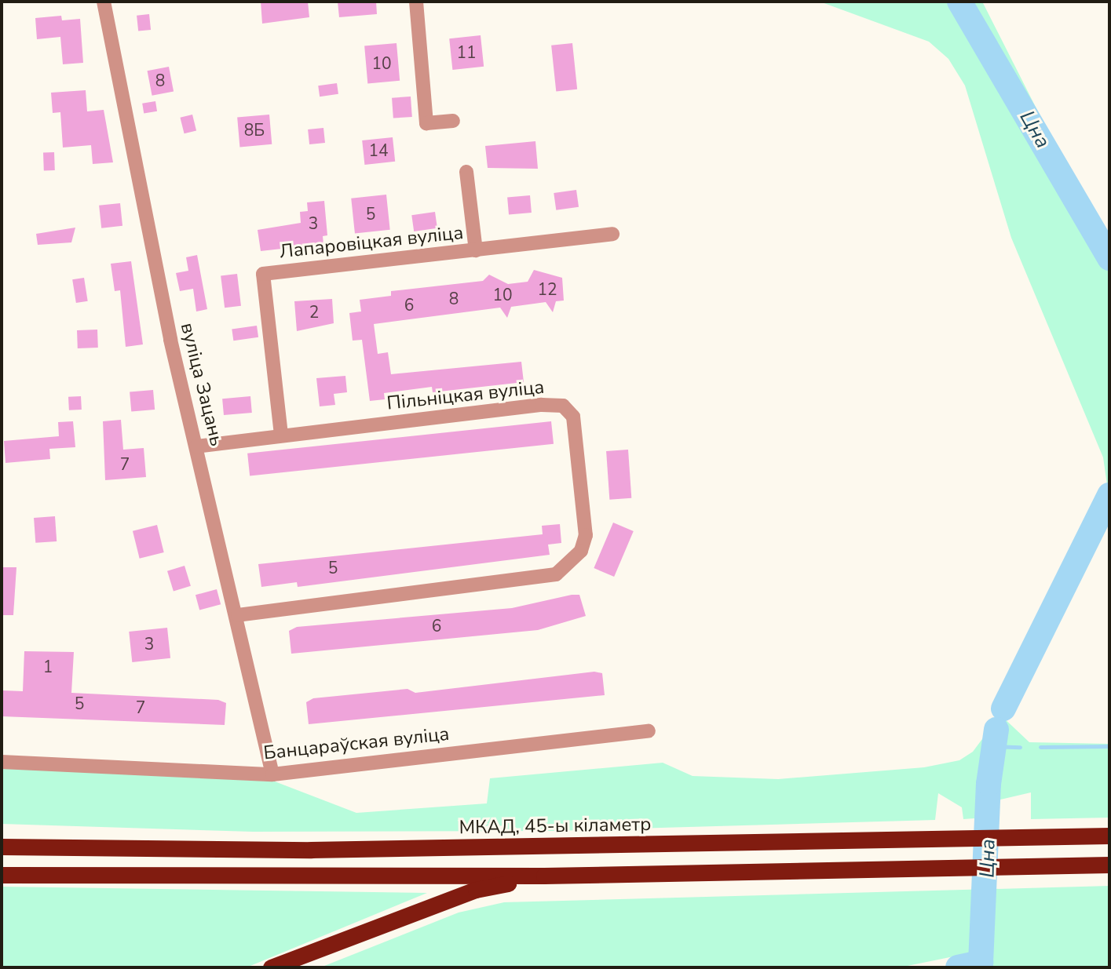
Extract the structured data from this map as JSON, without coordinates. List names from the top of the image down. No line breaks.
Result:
{"streets":{"highway":["МКАД, 45-ы кіламетр"],"street":["Лапаровіцкая вуліца","вуліца Зацань","Пільніцкая вуліца","Банцараўская вуліца"]},"crossings":[["Лапаровіцкая вуліца","Пільніцкая вуліца"],["вуліца Зацань","Пільніцкая вуліца"],["вуліца Зацань","Банцараўская вуліца"]],"water":["Цна"],"house_numbers":["11","10","8","8Б","14","5","3","12","10","8","6","2","7","5","6","3","1","5","7"]}
